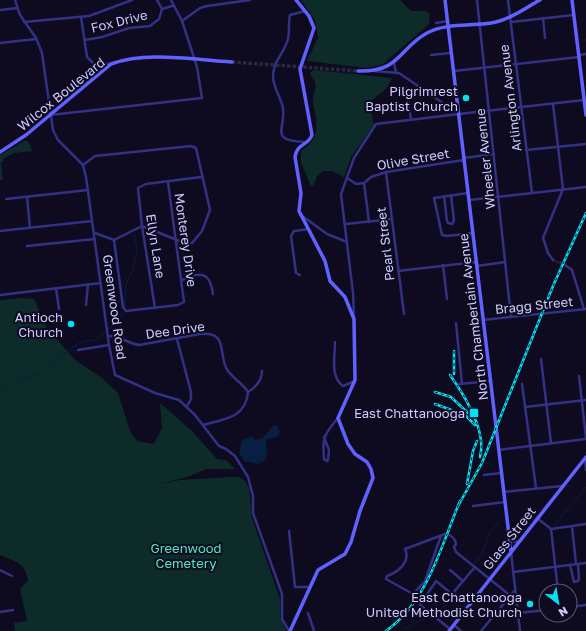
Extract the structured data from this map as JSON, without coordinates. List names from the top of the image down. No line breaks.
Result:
{"streets":{"street":["Fox Drive","Wilcox Boulevard","Arlington Avenue","Olive Street","Wheeler Avenue","Monterey Drive","Pearl Street","Ellyn Lane","Bragg Street","Greenwood Road","North Chamberlain Avenue","Dee Drive","Glass Street"]},"crossings":[["Olive Street","Wheeler Avenue"],["Olive Street","Pearl Street"],["Olive Street","North Chamberlain Avenue"],["Wheeler Avenue","Bragg Street"],["Monterey Drive","Ellyn Lane"],["Bragg Street","North Chamberlain Avenue"],["Greenwood Road","Dee Drive"],["North Chamberlain Avenue","Glass Street"]],"parks":["Greenwood Cemetery"],"places":{"other":["Pilgrimrest Baptist Church","Antioch Church","East Chattanooga United Methodist Church"],"transit":["East Chattanooga"]},"north":"bottom right"}
